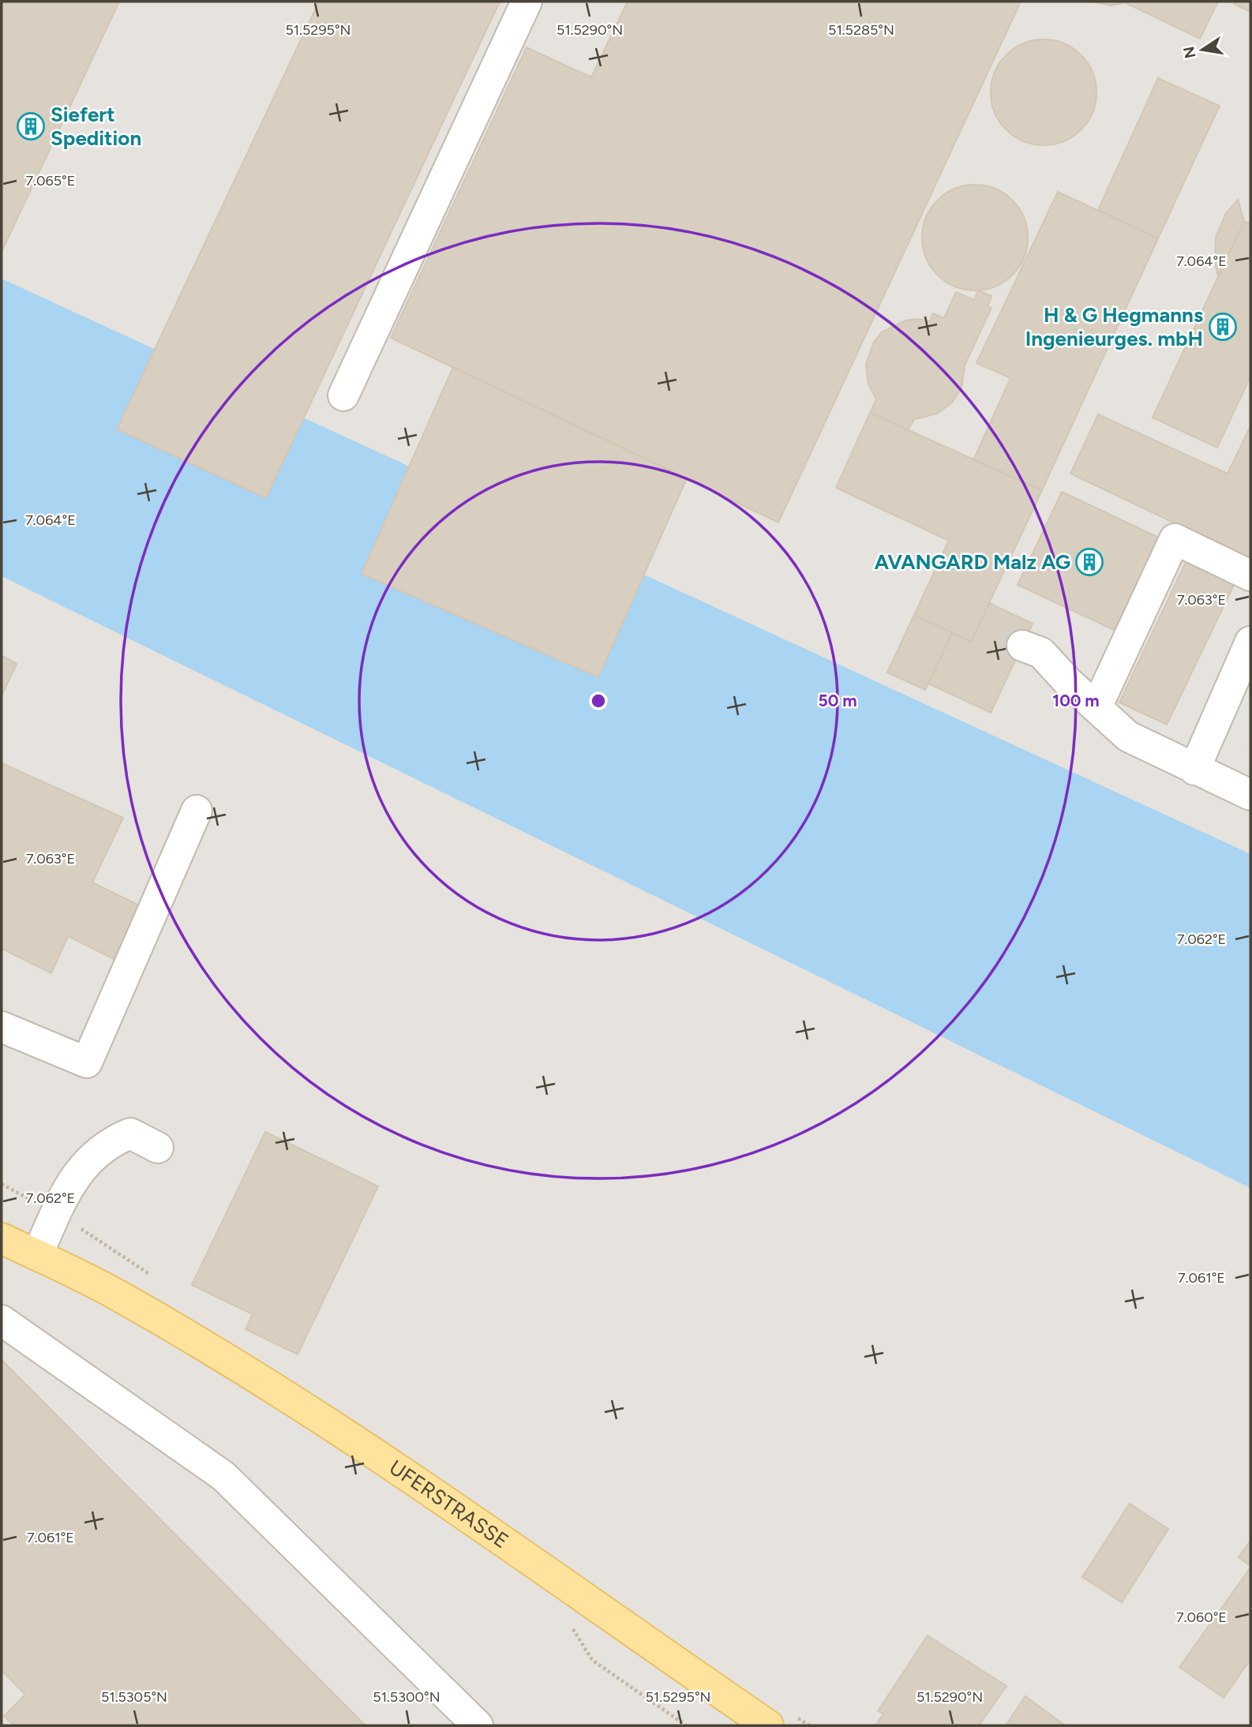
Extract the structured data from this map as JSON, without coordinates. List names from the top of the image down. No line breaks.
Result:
{"streets":{"main road":["UFERSTRASSE"]},"places":{"building":["Siefert Spedition","H & G Hegmanns Ingenieurges. mbH","AVANGARD Malz AG"]},"north":"left","coordinates":["51.5295°N","51.5290°N","51.5285°N","7.065°E","7.064°E","7.063°E","7.062°E","7.061°E","7.060°E","51.5305°N","51.5300°N"],"rings":["50 m","100 m"]}
